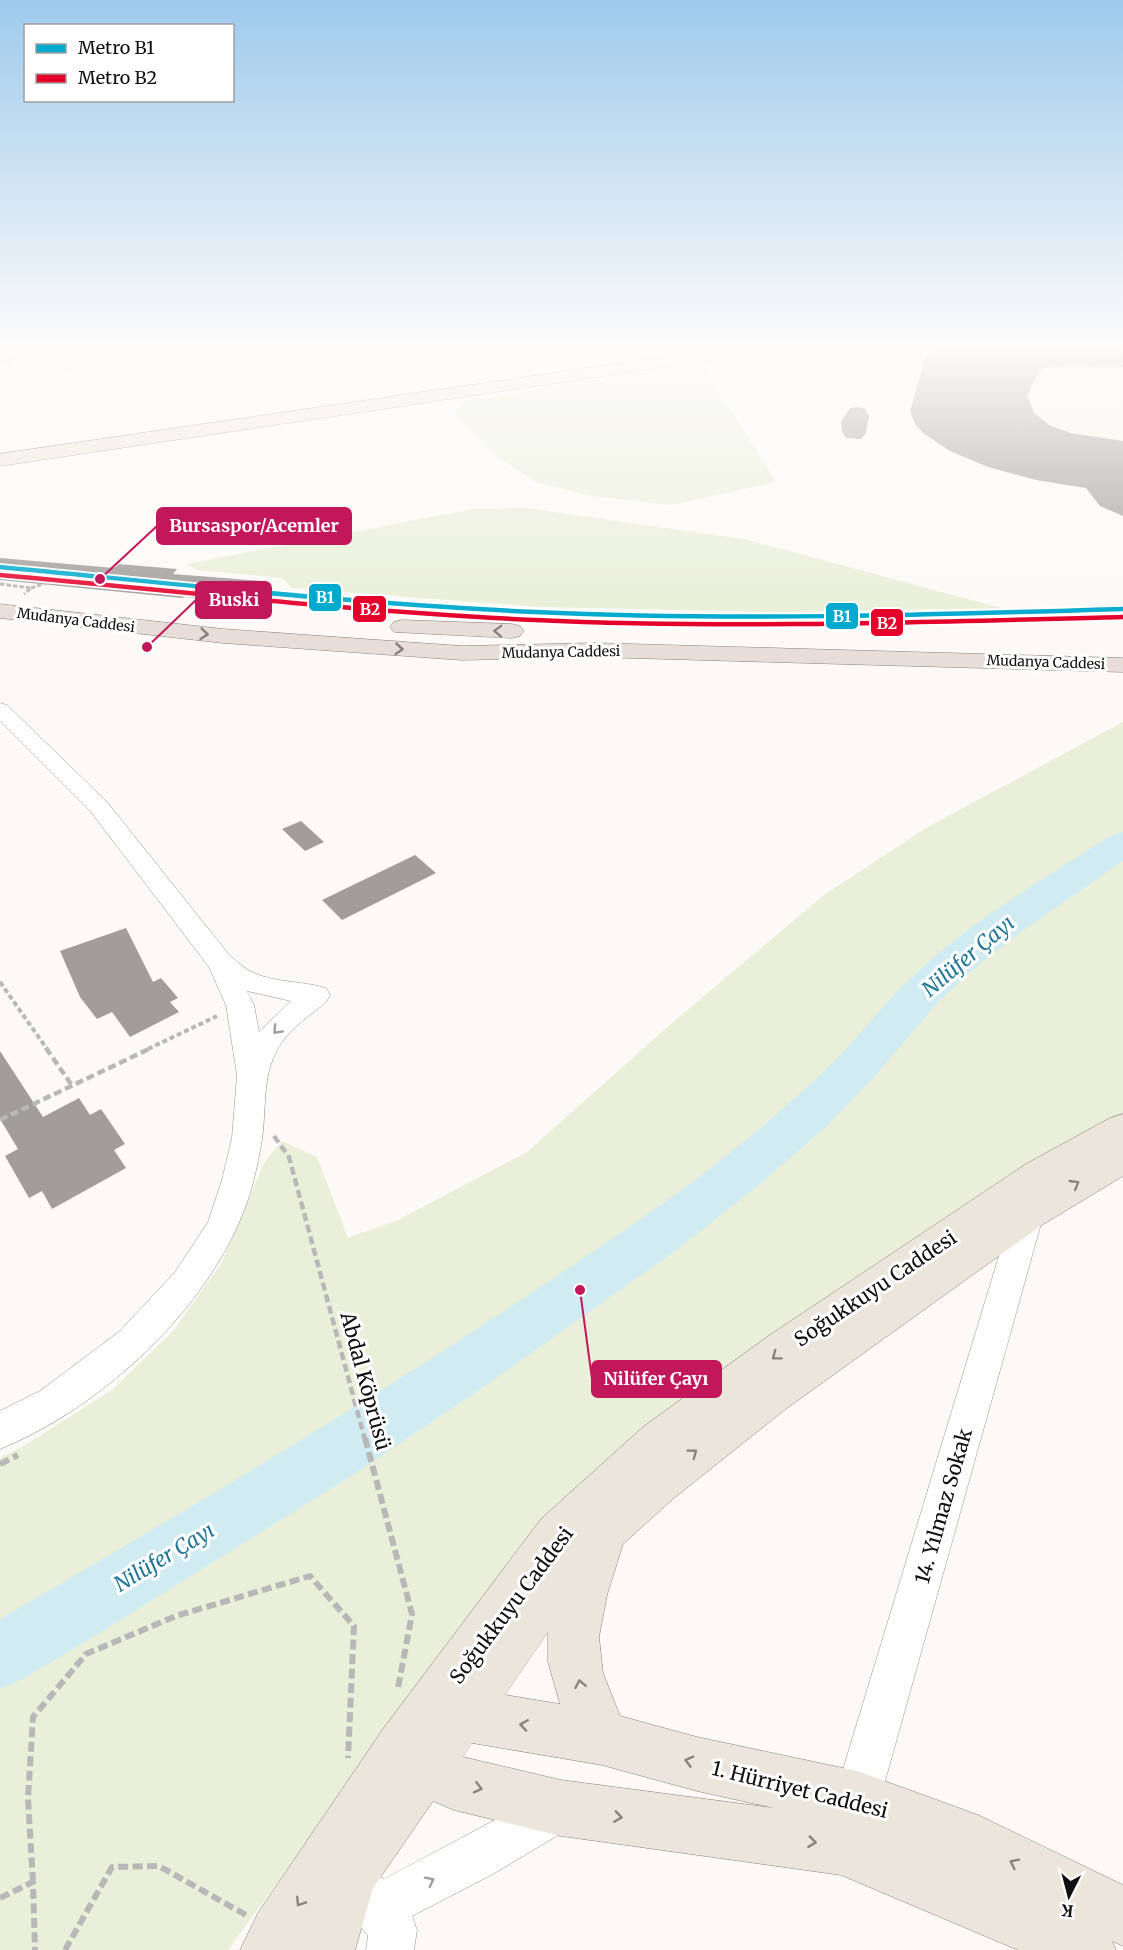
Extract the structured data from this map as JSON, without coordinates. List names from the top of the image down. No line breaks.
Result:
{"streets":{"highway":["Mudanya Caddesi"],"main road":["Soğukkuyu Caddesi","1. Hürriyet Caddesi"],"street":["14. Yılmaz Sokak"],"path":["Abdal Köprüsü"]},"crossings":[["Soğukkuyu Caddesi","14. Yılmaz Sokak"],["Soğukkuyu Caddesi","1. Hürriyet Caddesi"],["14. Yılmaz Sokak","1. Hürriyet Caddesi"]],"water":["Nilüfer Çayı"],"places":["Bursaspor/Acemler","Buski","Nilüfer Çayı"],"lines":["metro line B1","metro line B2"],"legend":["Metro B1","Metro B2"],"north":"bottom"}
